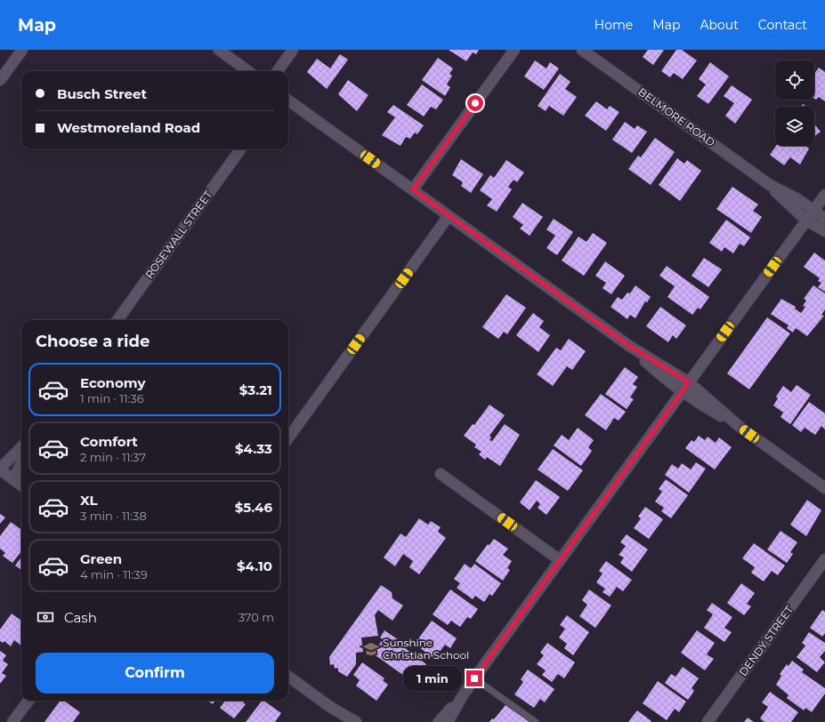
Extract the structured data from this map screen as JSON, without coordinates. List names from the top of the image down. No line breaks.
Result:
{"streets":{"street":["BELMORE ROAD","ROSEWALL STREET","DENDY STREET"]},"places":{"school or university":["Sunshine Christian School"]},"page":{"header":"Map","nav":["Home","Map","About","Contact"],"banner":["Busch Street","Westmoreland Road"],"heading":"Choose a ride","list":[{"name":"Economy","note":"1 min · 11:36","value":"$3.21"},{"name":"Comfort","note":"2 min · 11:37","value":"$4.33"},{"name":"XL","note":"3 min · 11:38","value":"$5.46"},{"name":"Green","note":"4 min · 11:39","value":"$4.10"}],"pay":["Cash","370 m"],"buttons":"Confirm","bubble":"1 min"}}
